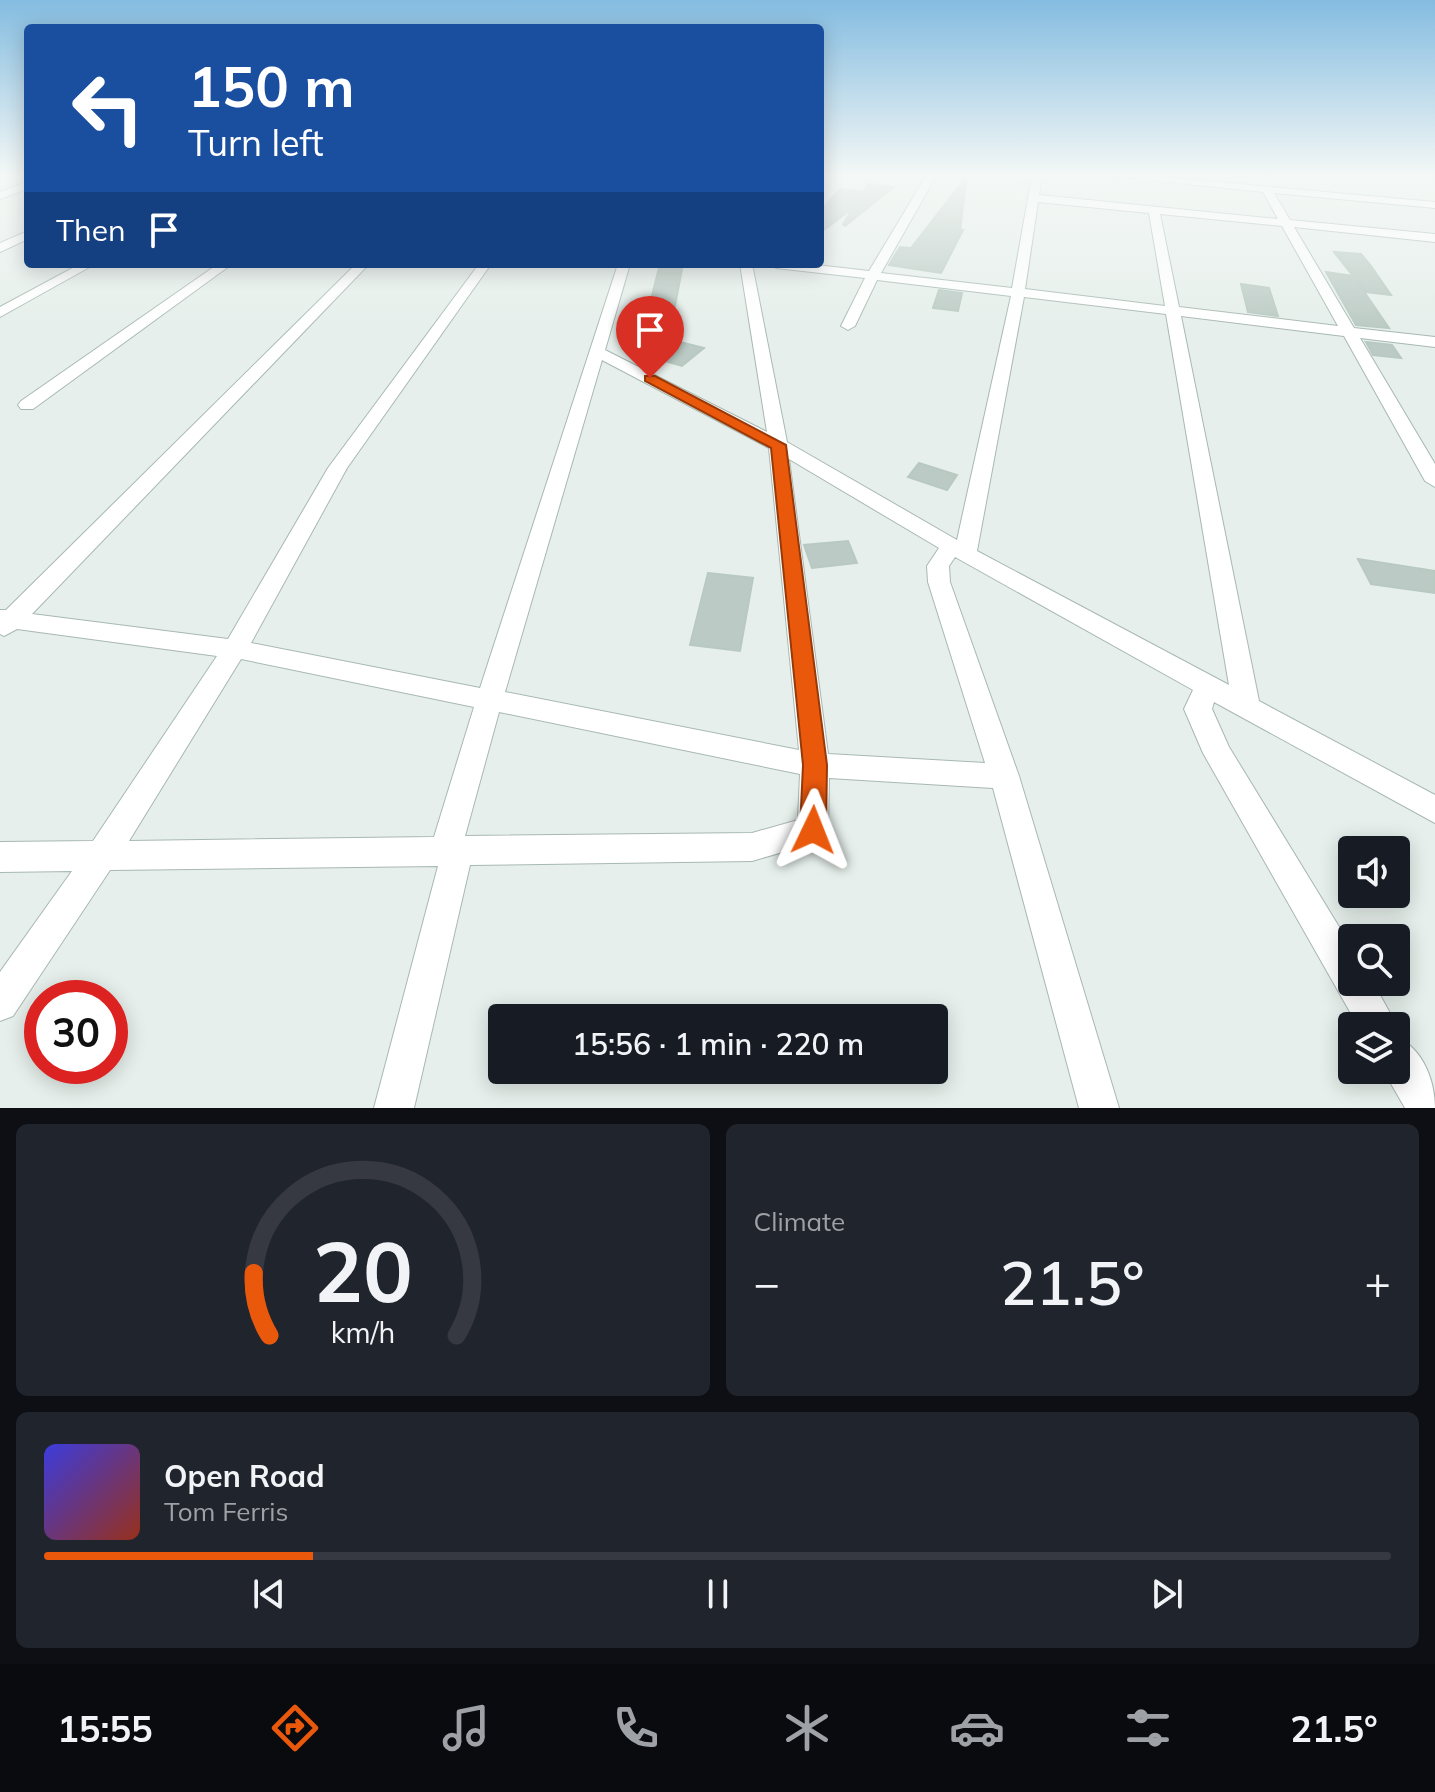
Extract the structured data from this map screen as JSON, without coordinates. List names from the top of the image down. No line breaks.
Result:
{"page":{"turn":["150 m","Turn left"],"then":"Then","limit":"30","trip":"15:56 · 1 min · 220 m","tile":"Climate","heat":["−","21.5°","+"],"song":["Open Road","Tom Ferris"],"tabs":["15:55","21.5°"],"gauge":["20","km/h"]}}
